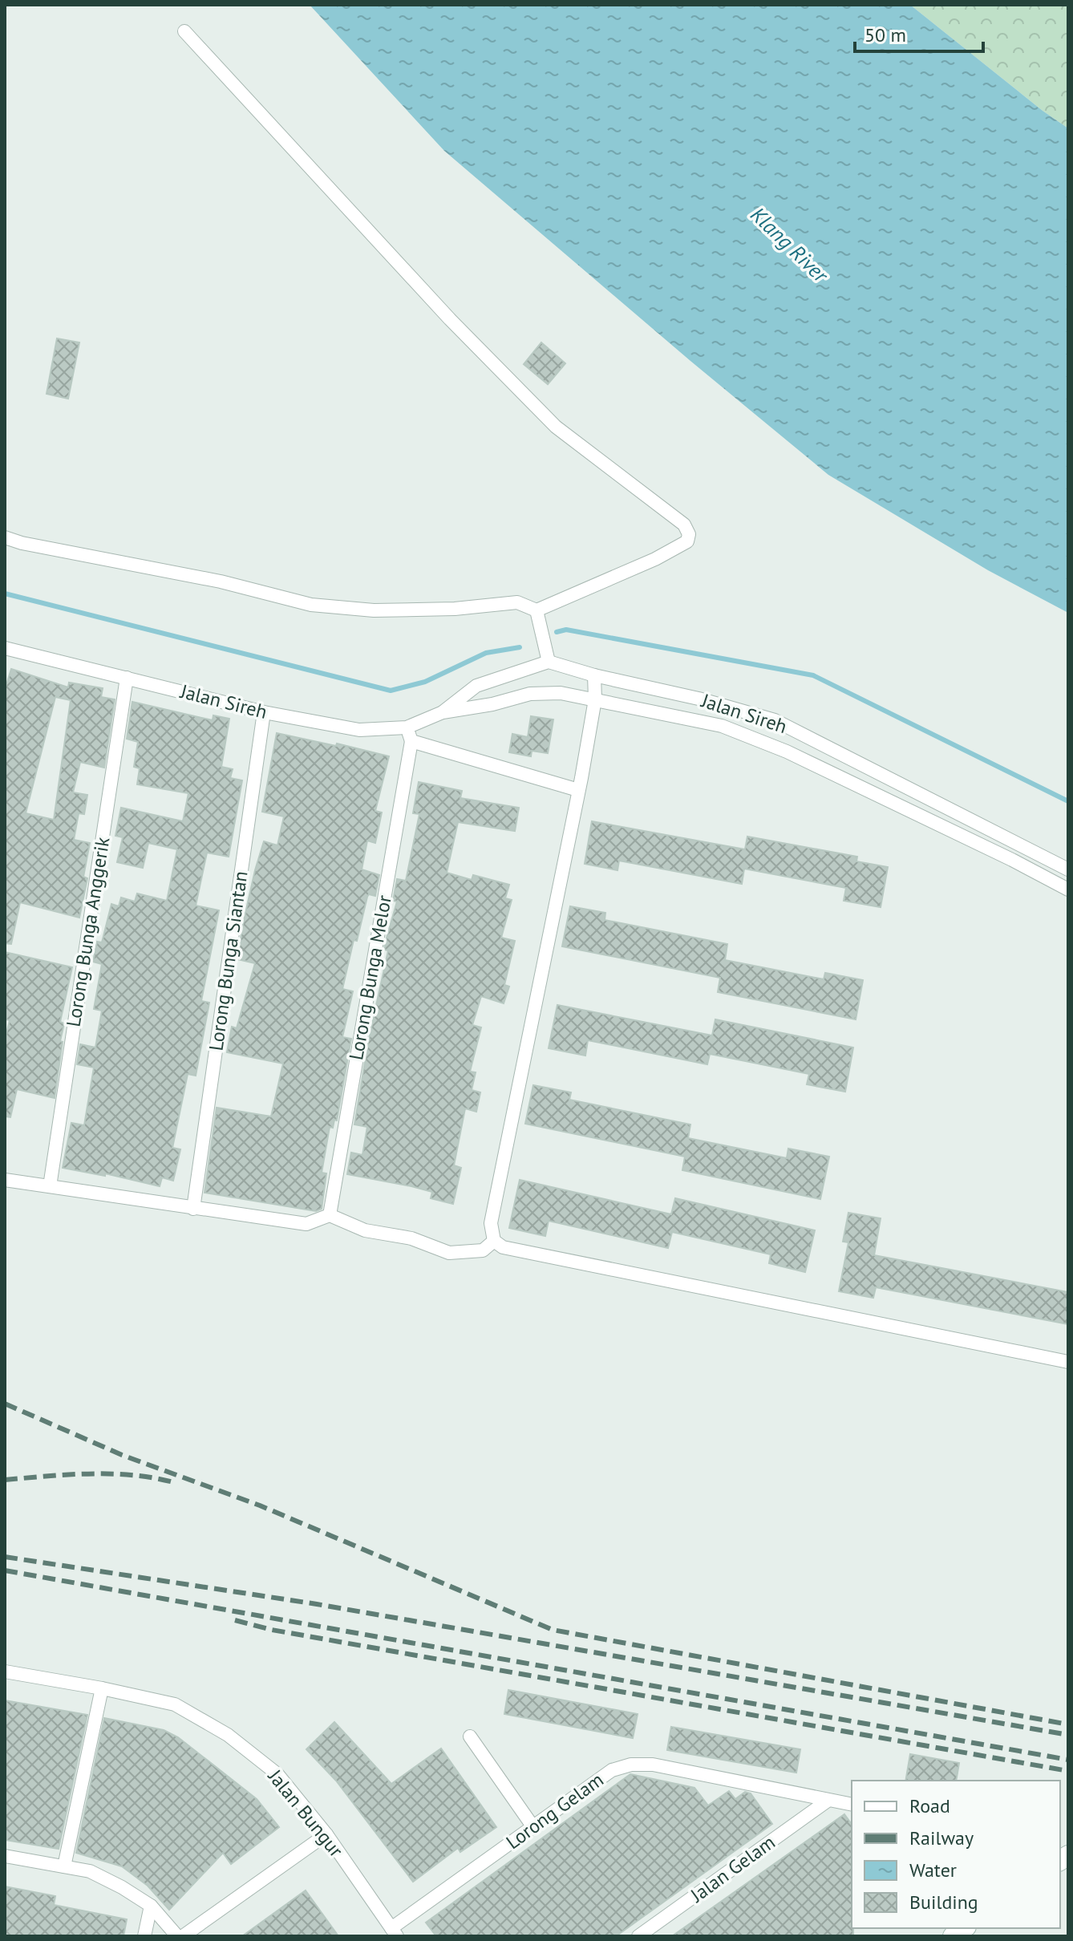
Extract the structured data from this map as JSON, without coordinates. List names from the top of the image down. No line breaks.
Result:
{"streets":{"street":["Jalan Sireh","Lorong Bunga Anggerik","Lorong Bunga Siantan","Lorong Bunga Melor","Lorong Gelam","Jalan Bungur","Jalan Gelam"]},"crossings":[["Jalan Sireh","Lorong Bunga Anggerik"],["Jalan Sireh","Lorong Bunga Siantan"],["Lorong Gelam","Jalan Bungur"],["Lorong Gelam","Jalan Gelam"]],"water":["Klang River"],"legend":["Road","Railway","Water","Building"],"scale_bar":"50 m"}
